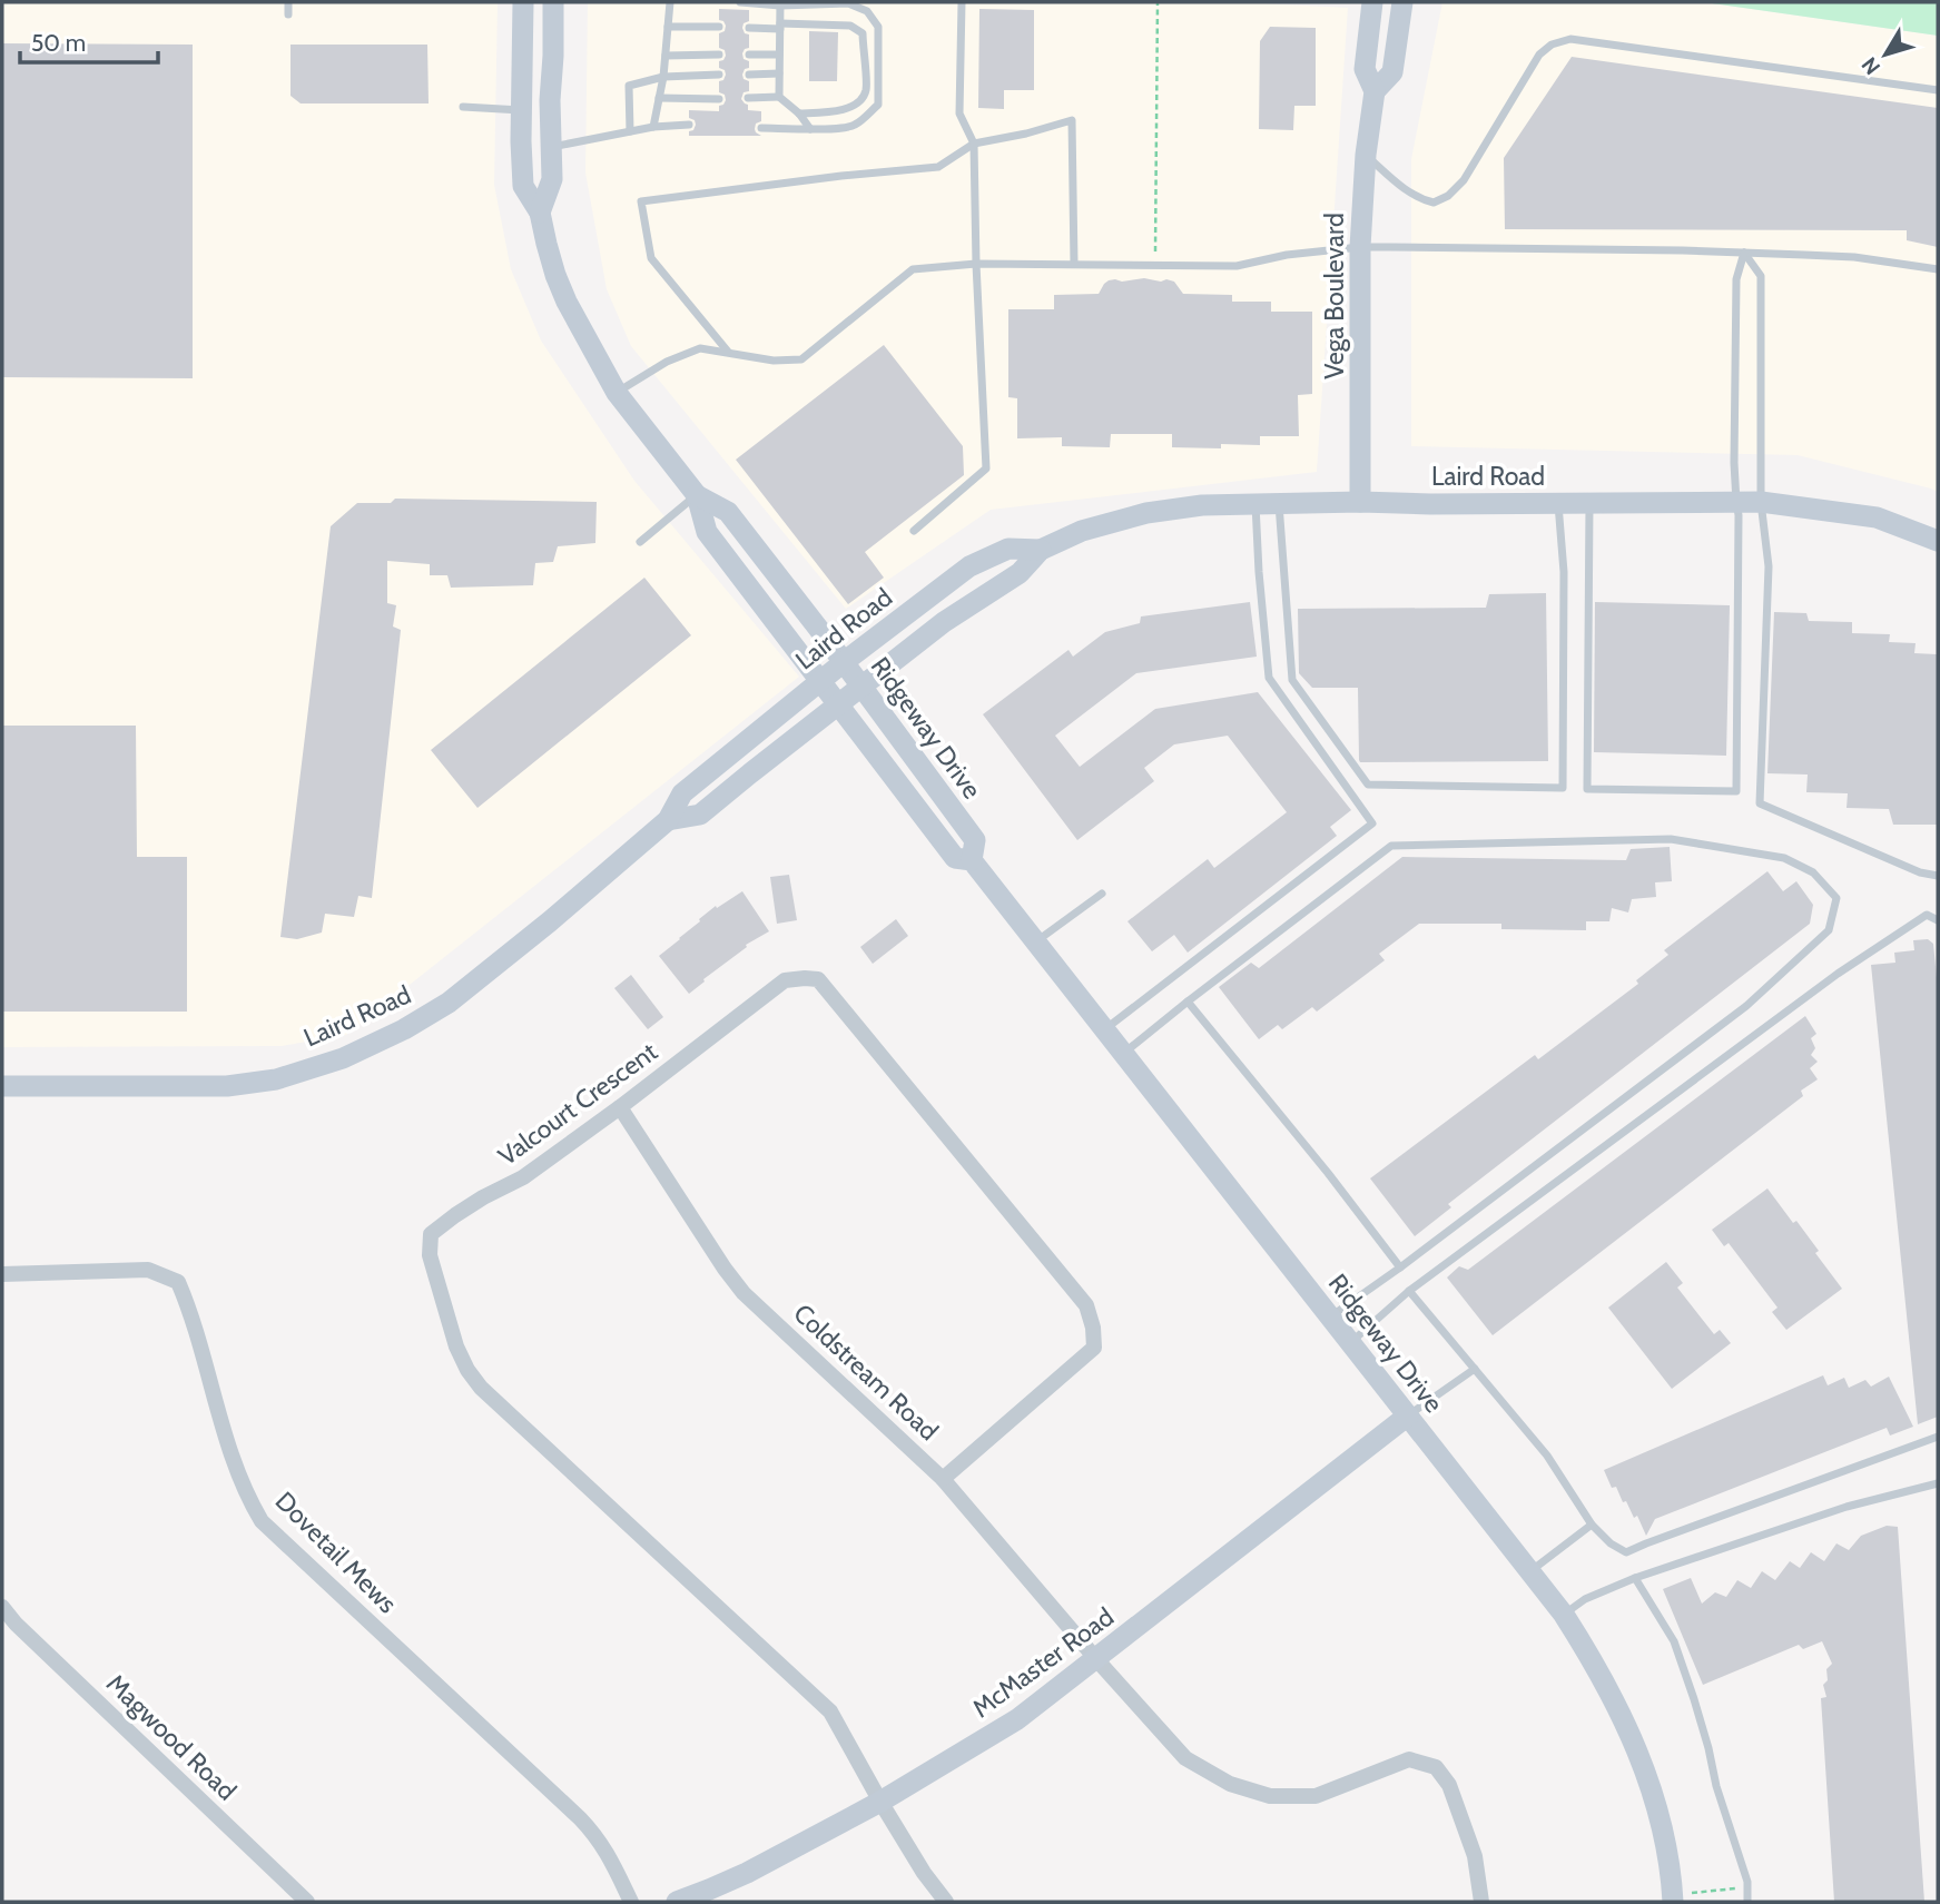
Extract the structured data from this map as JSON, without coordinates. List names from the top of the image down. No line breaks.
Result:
{"streets":{"street":["Vega Boulevard","Laird Road","Ridgeway Drive","Valcourt Crescent","Coldstream Road","Dovetail Mews","McMaster Road","Magwood Road"]},"crossings":[["Vega Boulevard","Laird Road"],["Laird Road","Ridgeway Drive"],["Ridgeway Drive","McMaster Road"],["Valcourt Crescent","Coldstream Road"],["Valcourt Crescent","McMaster Road"],["Coldstream Road","McMaster Road"]],"scale_bar":"50 m","north":"bottom left"}
